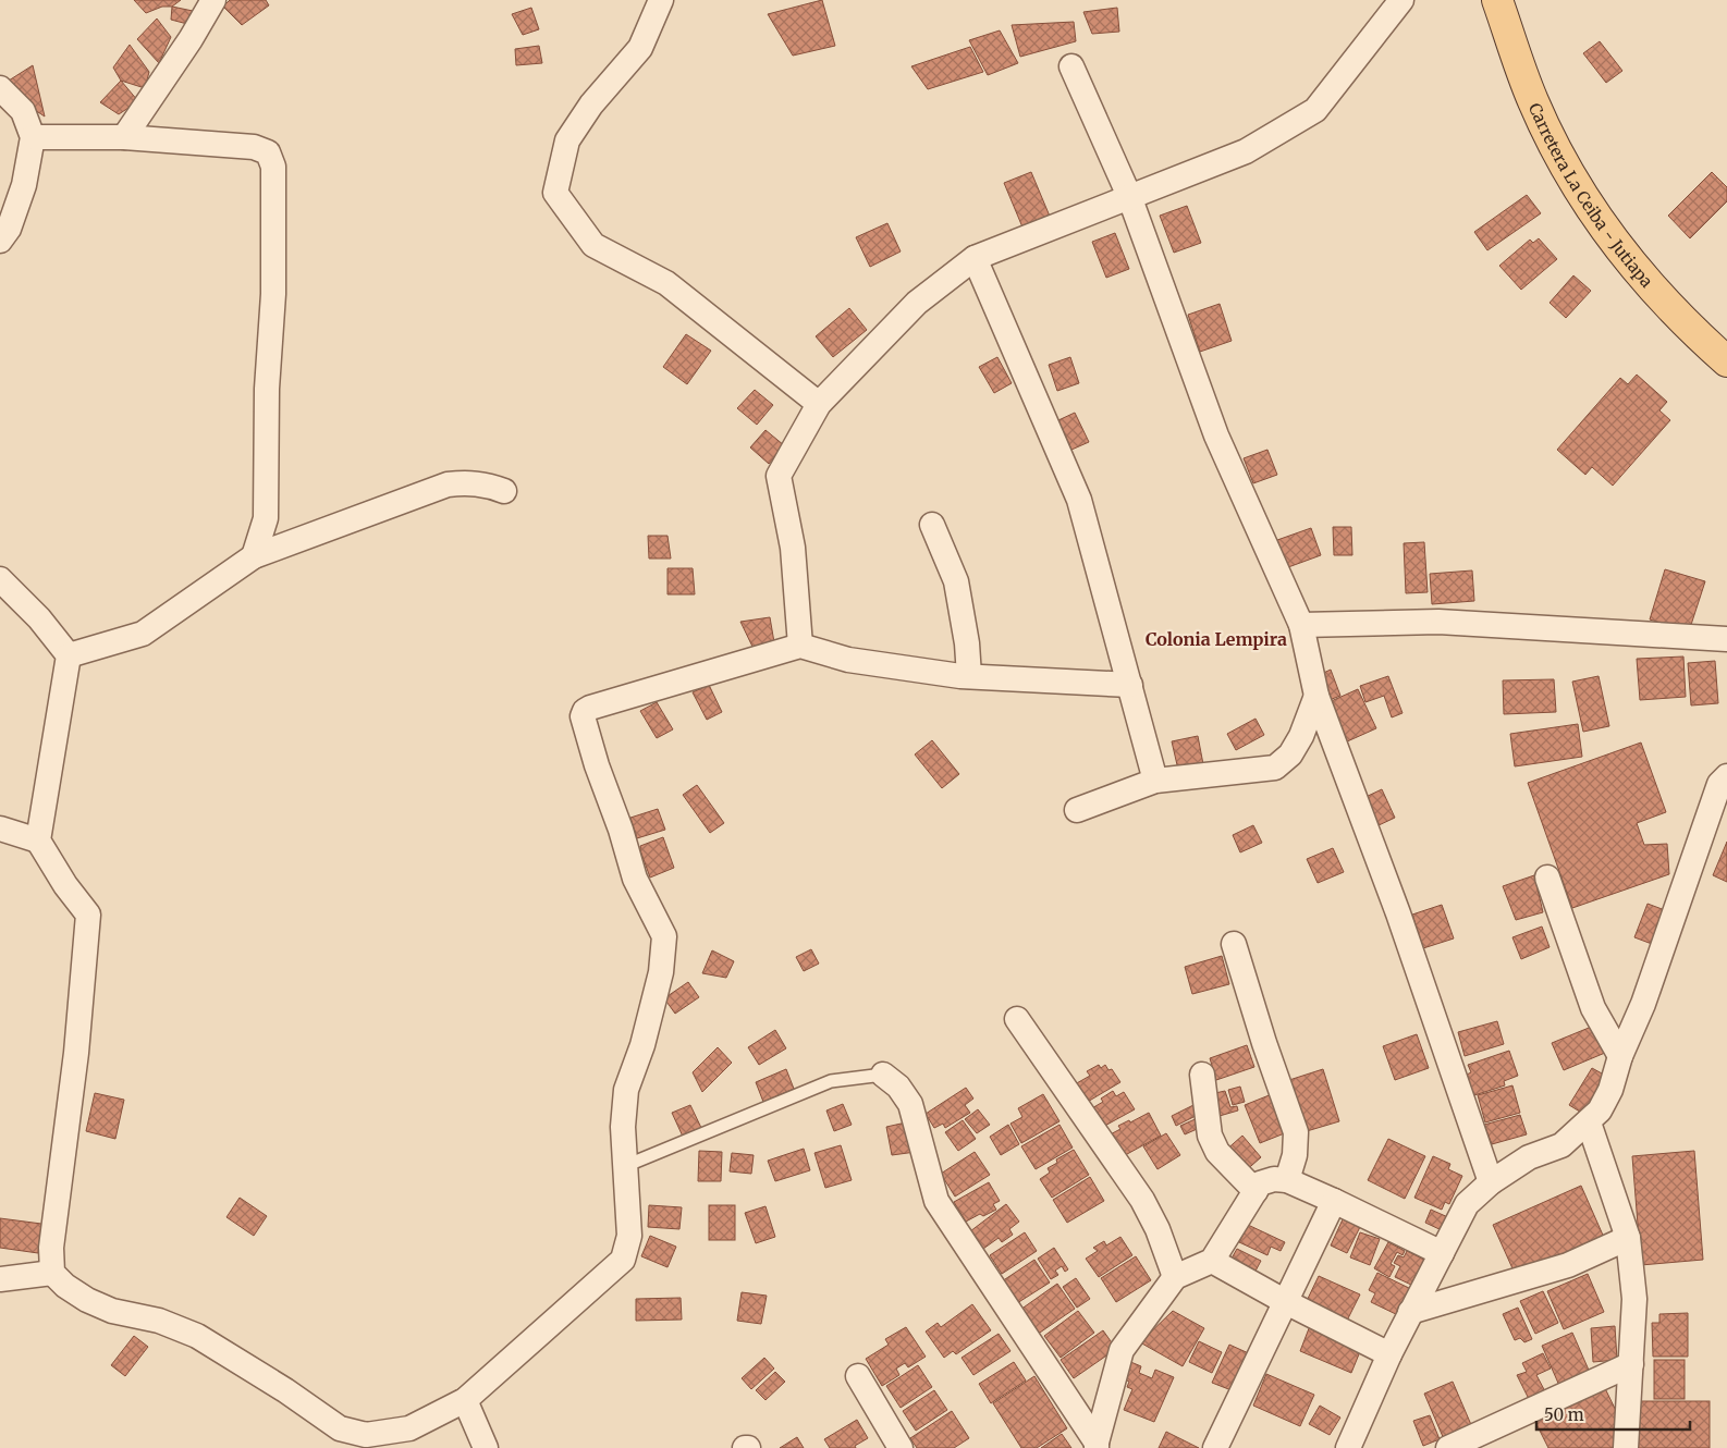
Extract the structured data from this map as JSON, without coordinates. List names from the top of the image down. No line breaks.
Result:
{"streets":{"main road":["Carretera La Ceiba - Jutiapa"]},"districts":["Colonia Lempira"],"scale_bar":"50 m"}
